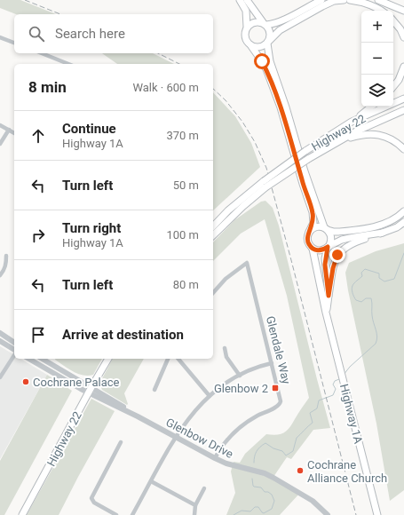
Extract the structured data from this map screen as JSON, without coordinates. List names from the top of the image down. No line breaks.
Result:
{"streets":{"main road":["Highway 22","Highway 1A"],"street":["Glendale Way","Glenbow Drive"]},"crossings":[["Highway 22","Glenbow Drive"],["Glendale Way","Glenbow Drive"]],"places":{"other":["Cochrane Palace","Cochrane Alliance Church"],"transit":["Glenbow 2"]},"page":{"map_buttons":["+","−"],"search":"Search here","heading":["8 min","Walk · 600 m"],"list":[["Continue","Highway 1A","370 m"],["Turn left","50 m"],["Turn right","Highway 1A","100 m"],["Turn left","80 m"],"Arrive at destination"]}}
